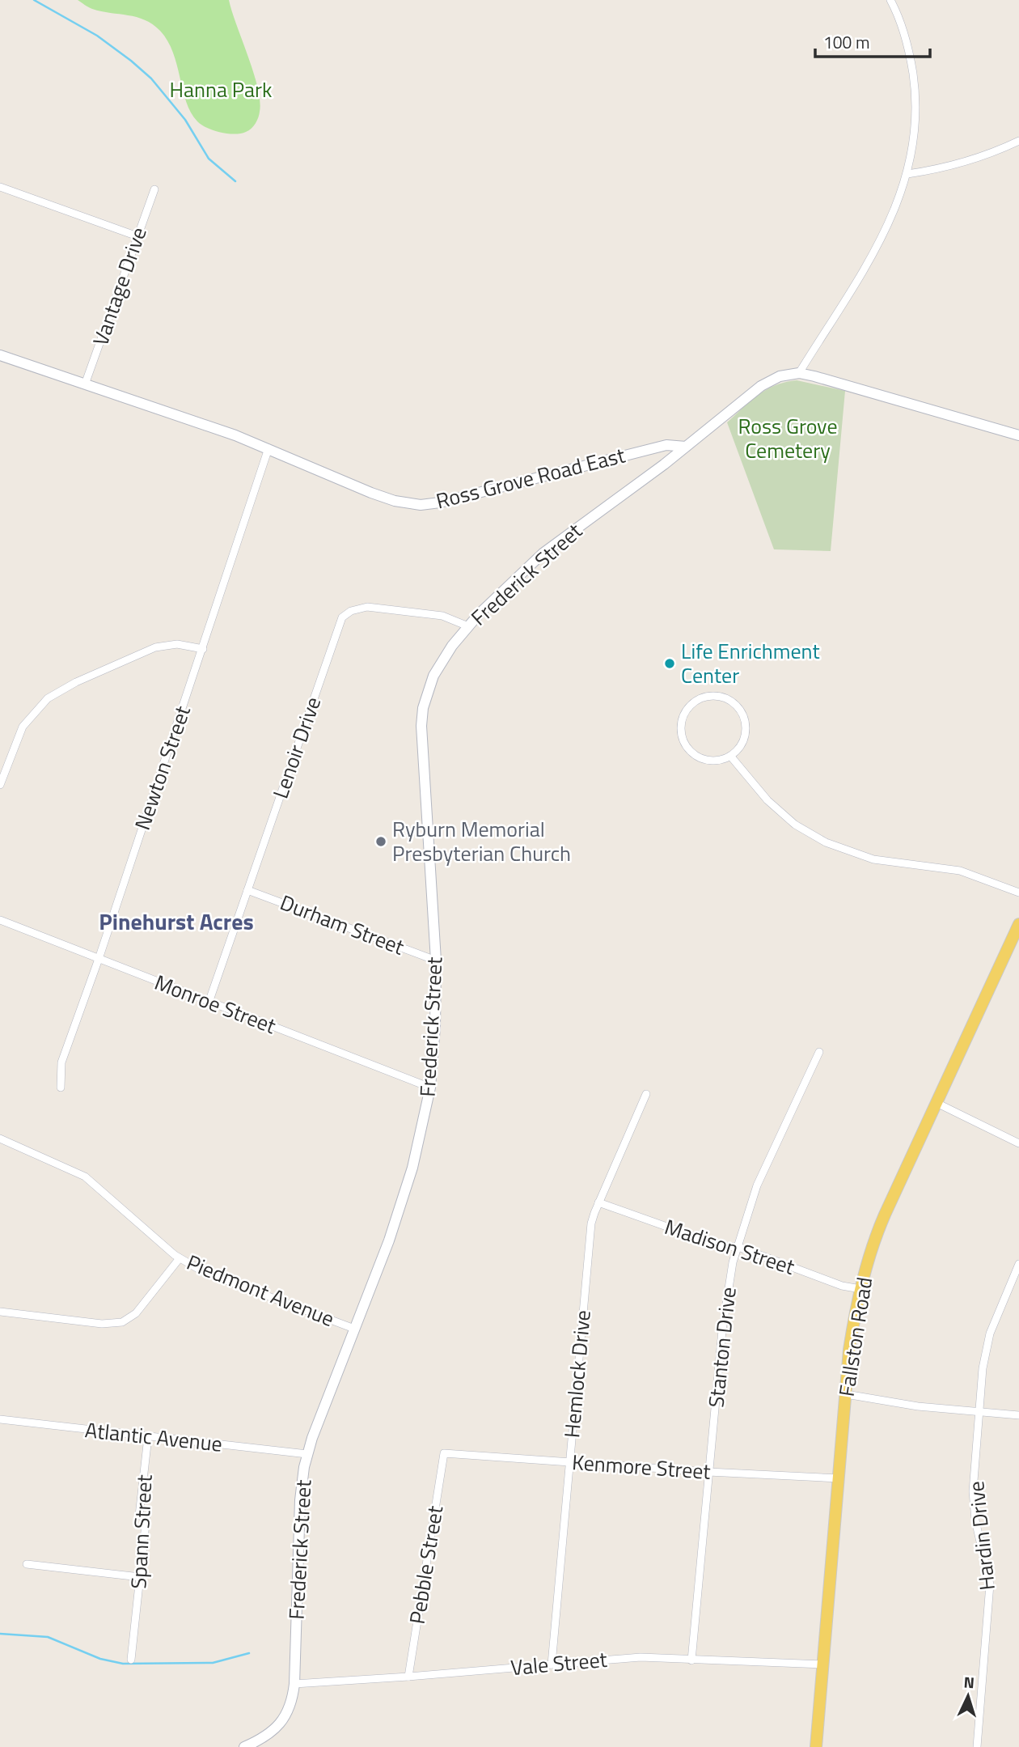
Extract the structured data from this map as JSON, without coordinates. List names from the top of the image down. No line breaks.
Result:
{"streets":{"main road":["Fallston Road"],"street":["Vantage Drive","Ross Grove Road East","Frederick Street","Lenoir Drive","Newton Street","Durham Street","Monroe Street","Madison Street","Piedmont Avenue","Stanton Drive","Hemlock Drive","Atlantic Avenue","Kenmore Street","Spann Street","Hardin Drive","Pebble Street","Vale Street"]},"crossings":[["Vantage Drive","Ross Grove Road East"],["Ross Grove Road East","Frederick Street"],["Ross Grove Road East","Newton Street"],["Frederick Street","Lenoir Drive"],["Frederick Street","Durham Street"],["Frederick Street","Monroe Street"],["Frederick Street","Piedmont Avenue"],["Frederick Street","Atlantic Avenue"],["Frederick Street","Vale Street"],["Lenoir Drive","Durham Street"],["Lenoir Drive","Monroe Street"],["Newton Street","Monroe Street"],["Madison Street","Fallston Road"],["Madison Street","Stanton Drive"],["Madison Street","Hemlock Drive"],["Fallston Road","Kenmore Street"],["Fallston Road","Vale Street"],["Stanton Drive","Kenmore Street"],["Stanton Drive","Vale Street"],["Hemlock Drive","Kenmore Street"],["Hemlock Drive","Vale Street"],["Atlantic Avenue","Spann Street"],["Kenmore Street","Pebble Street"],["Pebble Street","Vale Street"]],"districts":["Pinehurst Acres"],"parks":["Hanna Park","Ross Grove Cemetery"],"places":["Life Enrichment Center","Ryburn Memorial Presbyterian Church"],"scale_bar":"100 m","north":"top"}
